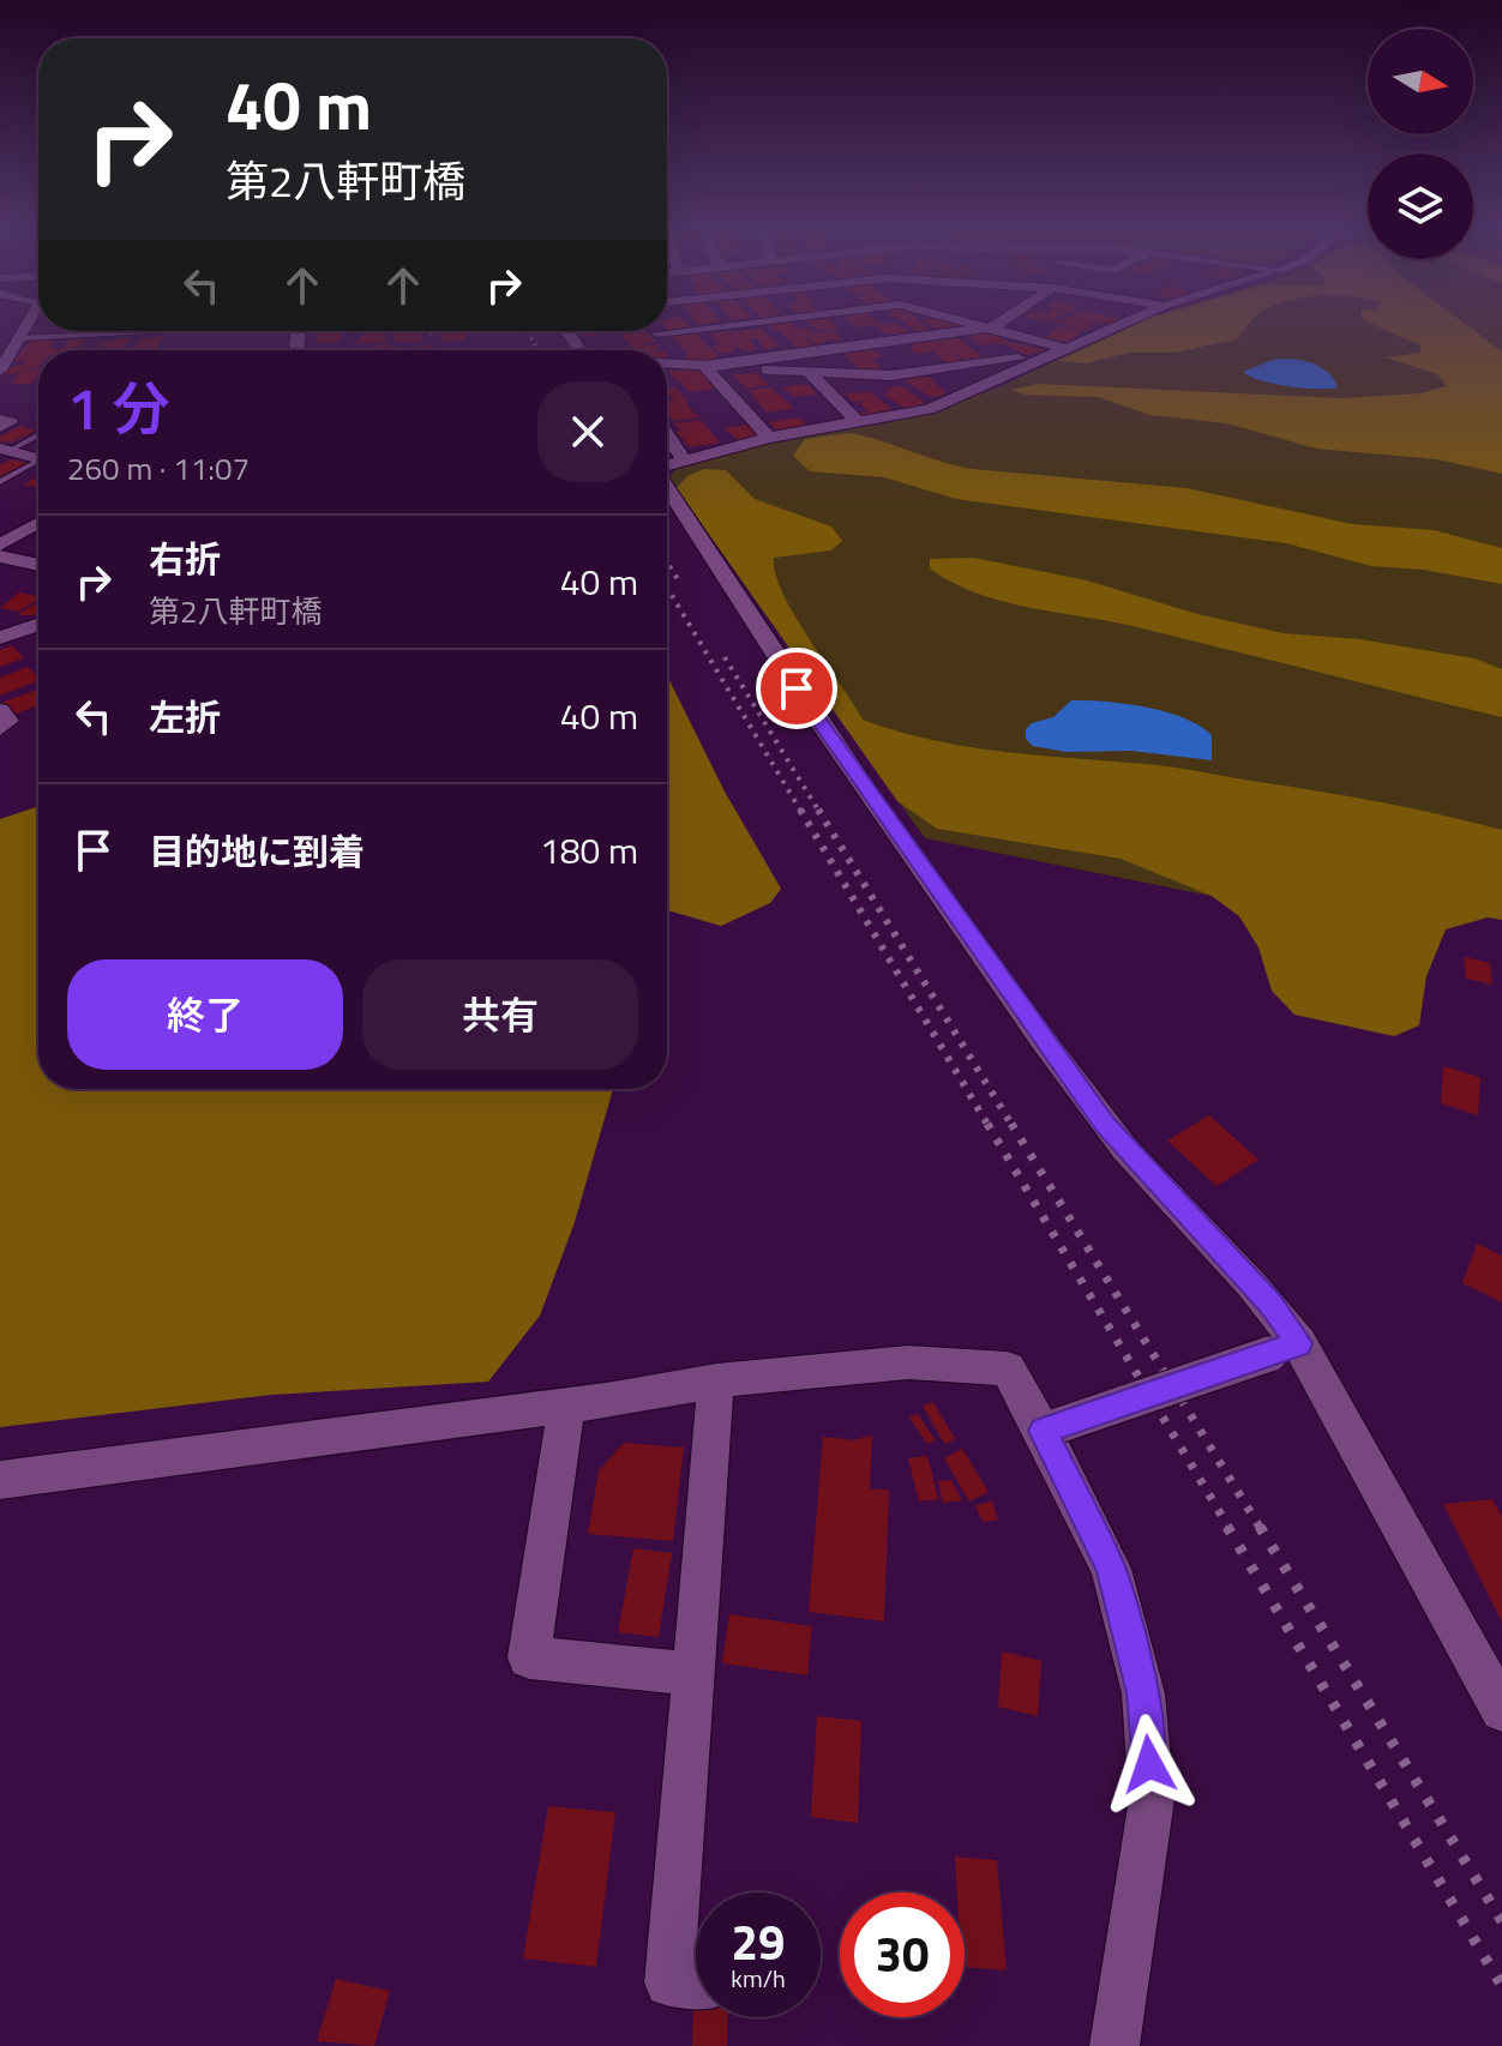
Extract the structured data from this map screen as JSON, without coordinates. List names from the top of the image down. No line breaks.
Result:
{"north":"right","page":{"turn":["40 m","第2八軒町橋"],"heading":["1 分","260 m · 11:07"],"list":[{"name":"右折","note":"第2八軒町橋","value":"40 m"},{"name":"左折","value":"40 m"},{"name":"目的地に到着","value":"180 m"}],"buttons":["終了","共有"],"speed":"29 km/h","limit":"30"}}
